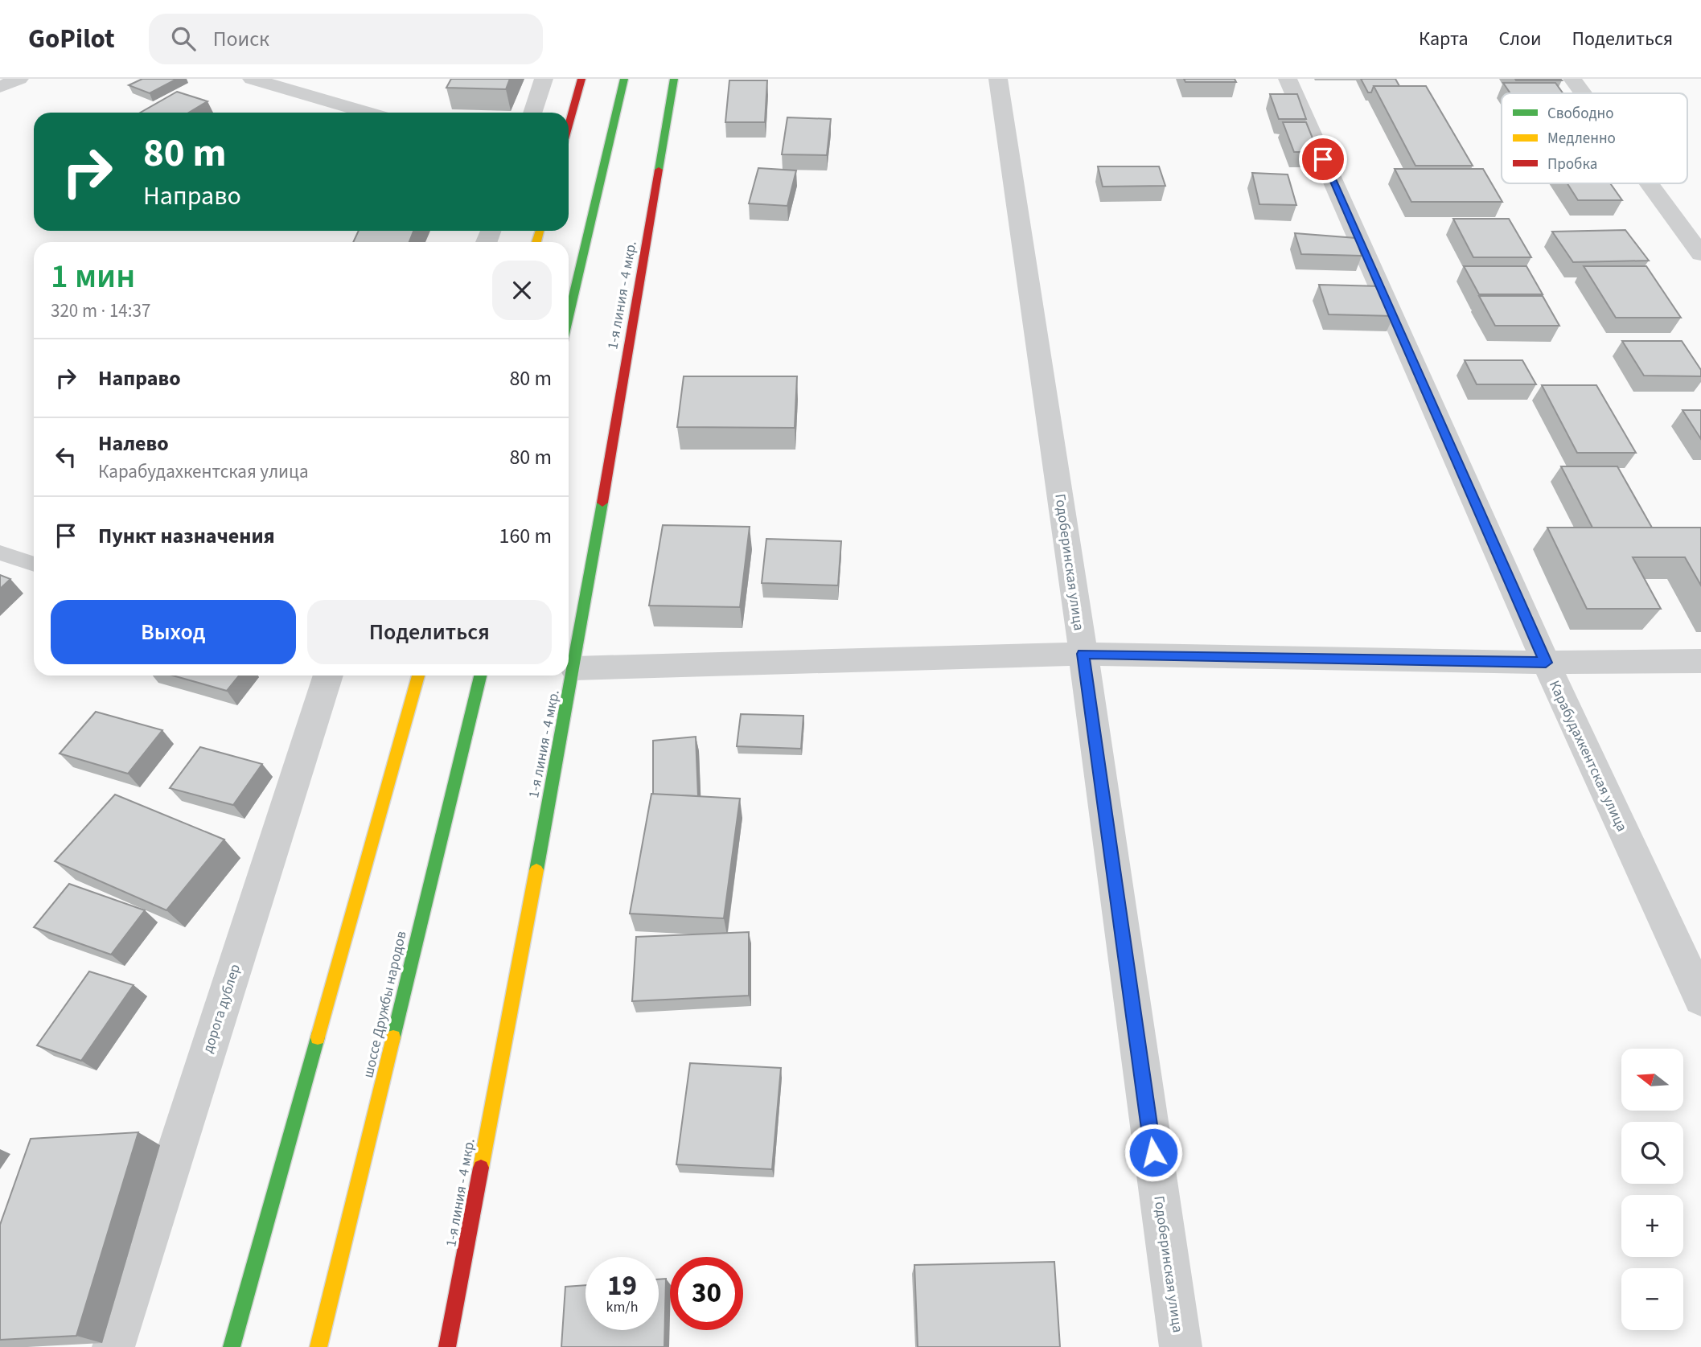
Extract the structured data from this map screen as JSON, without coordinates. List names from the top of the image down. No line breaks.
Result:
{"streets":{"main road":["1-я линия - 4 мкр.","шоссе Дружбы народов"],"street":["Годоберинская улица","Карабудахкентская улица","дорога дублер"]},"legend":["Свободно","Медленно","Пробка"],"north":"left","page":{"header":"GoPilot","search":"Поиск","nav":["Карта","Слои","Поделиться"],"turn":["80 m","Направо"],"heading":["1 мин","320 m · 14:37"],"list":[{"name":"Направо","value":"80 m"},{"name":"Налево","note":"Карабудахкентская улица","value":"80 m"},{"name":"Пункт назначения","value":"160 m"}],"buttons":["Выход","Поделиться"],"map_buttons":["+","−"],"speed":"19 km/h","limit":"30"}}
